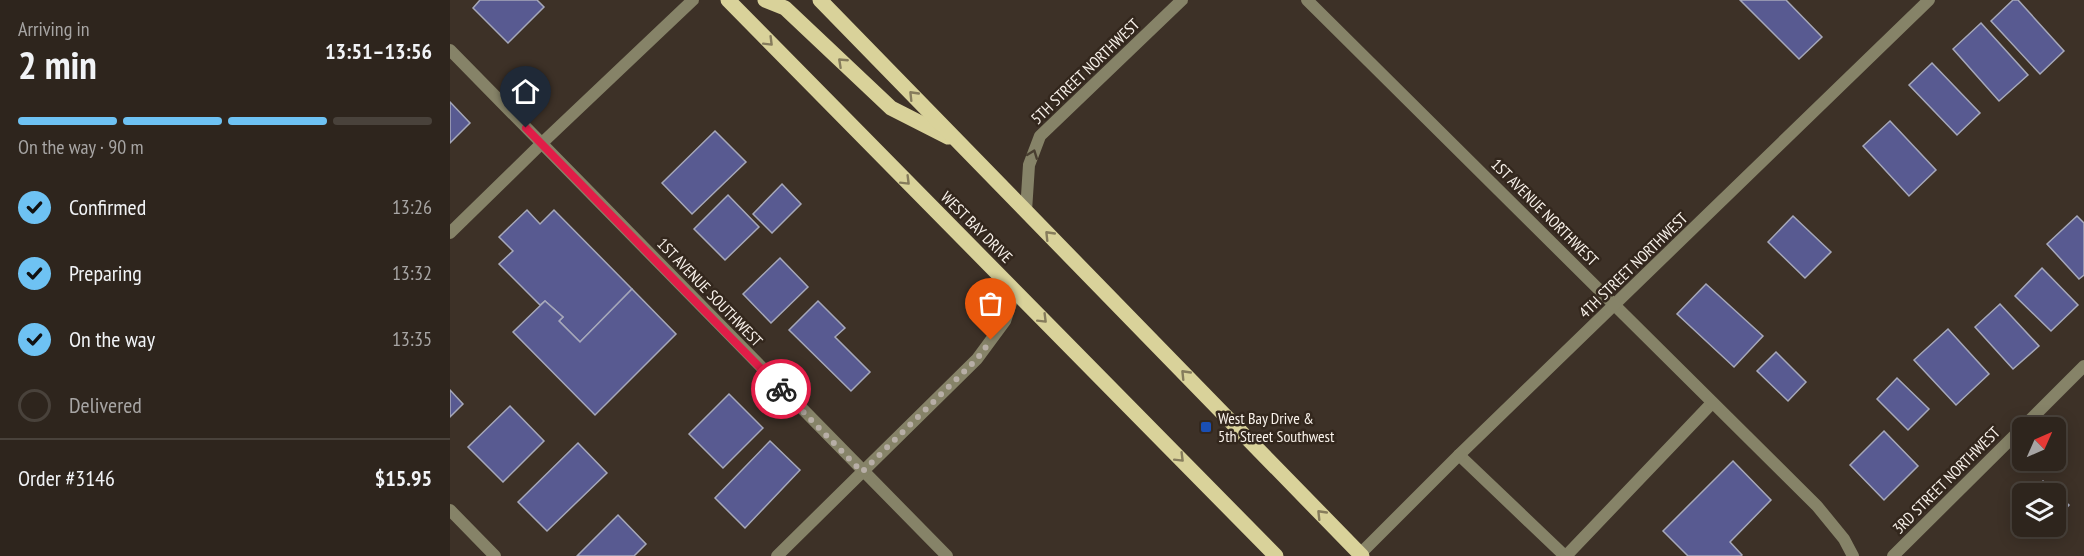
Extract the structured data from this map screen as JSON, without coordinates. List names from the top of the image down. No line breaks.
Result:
{"streets":{"main road":["WEST BAY DRIVE"],"street":["5TH STREET NORTHWEST","1ST AVENUE NORTHWEST","4TH STREET NORTHWEST","1ST AVENUE SOUTHWEST","3RD STREET NORTHWEST"]},"crossings":[["1ST AVENUE NORTHWEST","4TH STREET NORTHWEST"]],"one_way":["5TH STREET NORTHWEST"],"places":{"transit":["West Bay Drive & 5th Street Southwest"]},"north":"top right","page":{"heading":["2 min","Arriving in","13:51–13:56"],"panel":["Order #3146","$15.95"],"bar":"On the way · 90 m","list":[["Confirmed","13:26"],["Preparing","13:32"],["On the way","13:35"],"Delivered"]}}
